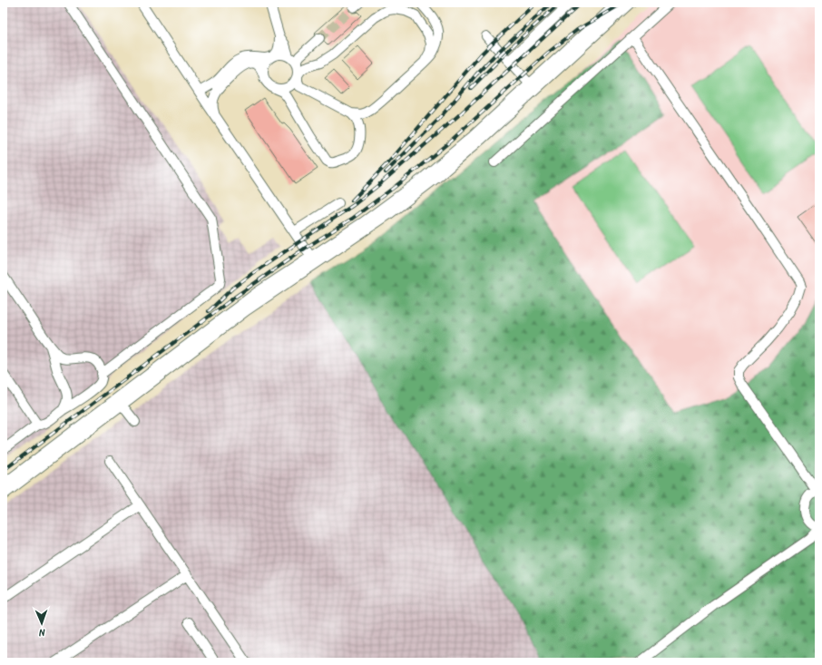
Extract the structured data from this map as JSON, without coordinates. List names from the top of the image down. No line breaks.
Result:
{"north":"bottom"}
